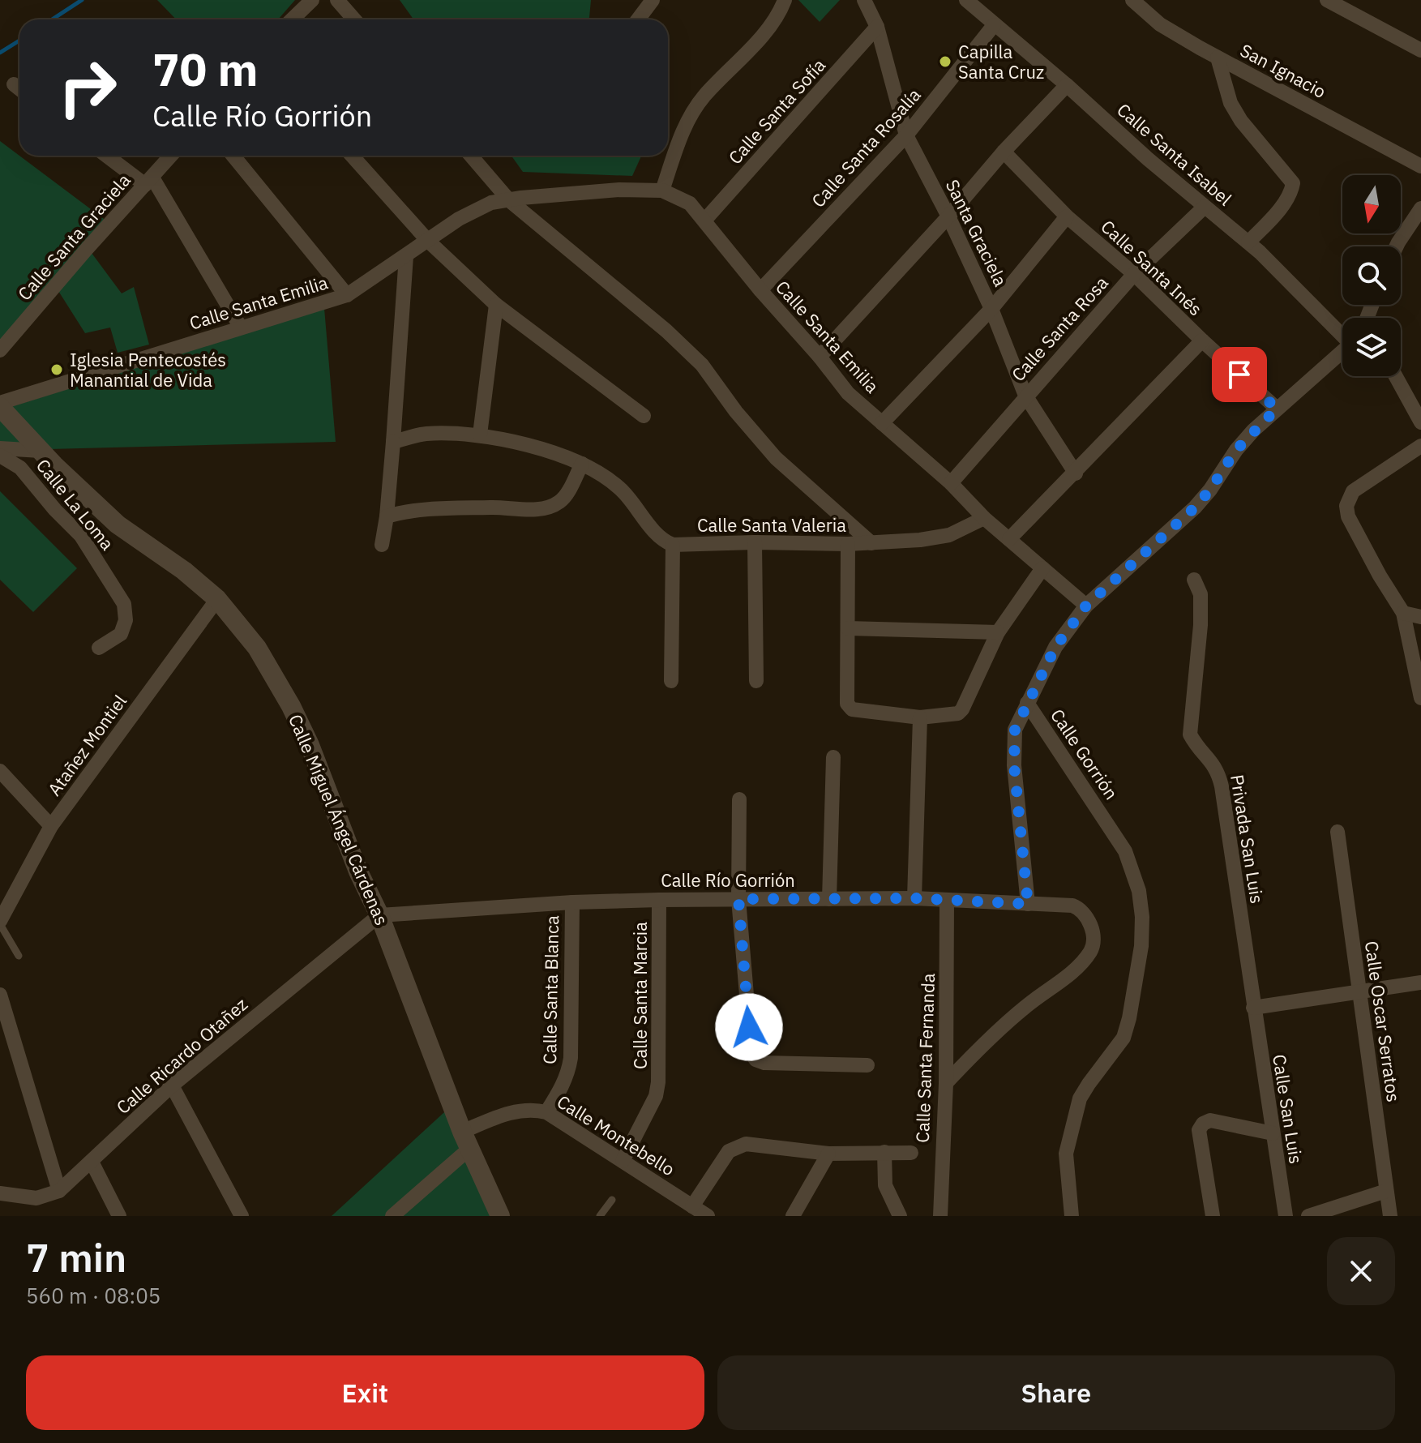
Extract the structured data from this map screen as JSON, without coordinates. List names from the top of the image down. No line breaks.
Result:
{"streets":{"street":["San Ignacio","Calle Santa Sofía","Calle Santa Rosalía","Calle Santa Isabel","Santa Graciela","Calle Santa Graciela","Calle Santa Inés","Calle Santa Emilia","Calle Santa Rosa","Calle La Loma","Calle Santa Valeria","Atañez Montiel","Calle Gorrión","Calle Miguel Ángel Cárdenas","Privada San Luis","Calle Río Gorrión","Calle Santa Blanca","Calle Santa Marcia","Calle Oscar Serratos","Calle Ricardo Otañez","Calle Santa Fernanda","Calle San Luis","Calle Montebello"]},"crossings":[["Calle Santa Sofía","Santa Graciela"],["Calle Santa Sofía","Calle Santa Emilia"],["Calle Santa Rosalía","Calle Santa Isabel"],["Calle Santa Rosalía","Santa Graciela"],["Calle Santa Rosalía","Calle Santa Emilia"],["Calle Santa Isabel","Calle Santa Rosa"],["Santa Graciela","Calle Santa Rosa"],["Calle Santa Inés","Calle Santa Rosa"],["Calle Santa Inés","Calle Gorrión"],["Calle Santa Emilia","Calle Santa Rosa"],["Calle Santa Emilia","Calle Santa Valeria"],["Calle Santa Emilia","Calle Gorrión"],["Calle Santa Emilia","Calle Miguel Ángel Cárdenas"],["Atañez Montiel","Calle Miguel Ángel Cárdenas"],["Calle Miguel Ángel Cárdenas","Calle Río Gorrión"],["Calle Miguel Ángel Cárdenas","Calle Ricardo Otañez"],["Calle Miguel Ángel Cárdenas","Calle Montebello"],["Privada San Luis","Calle San Luis"],["Calle Río Gorrión","Calle Santa Blanca"],["Calle Río Gorrión","Calle Santa Marcia"],["Calle Río Gorrión","Calle Ricardo Otañez"],["Calle Río Gorrión","Calle Santa Fernanda"],["Calle Santa Blanca","Calle Montebello"],["Calle Santa Marcia","Calle Montebello"]],"places":["Capilla Santa Cruz","Iglesia Pentecostés Manantial de Vida"],"north":"bottom","page":{"turn":["70 m","Calle Río Gorrión"],"heading":["7 min","560 m · 08:05"],"buttons":["Exit","Share"]}}
